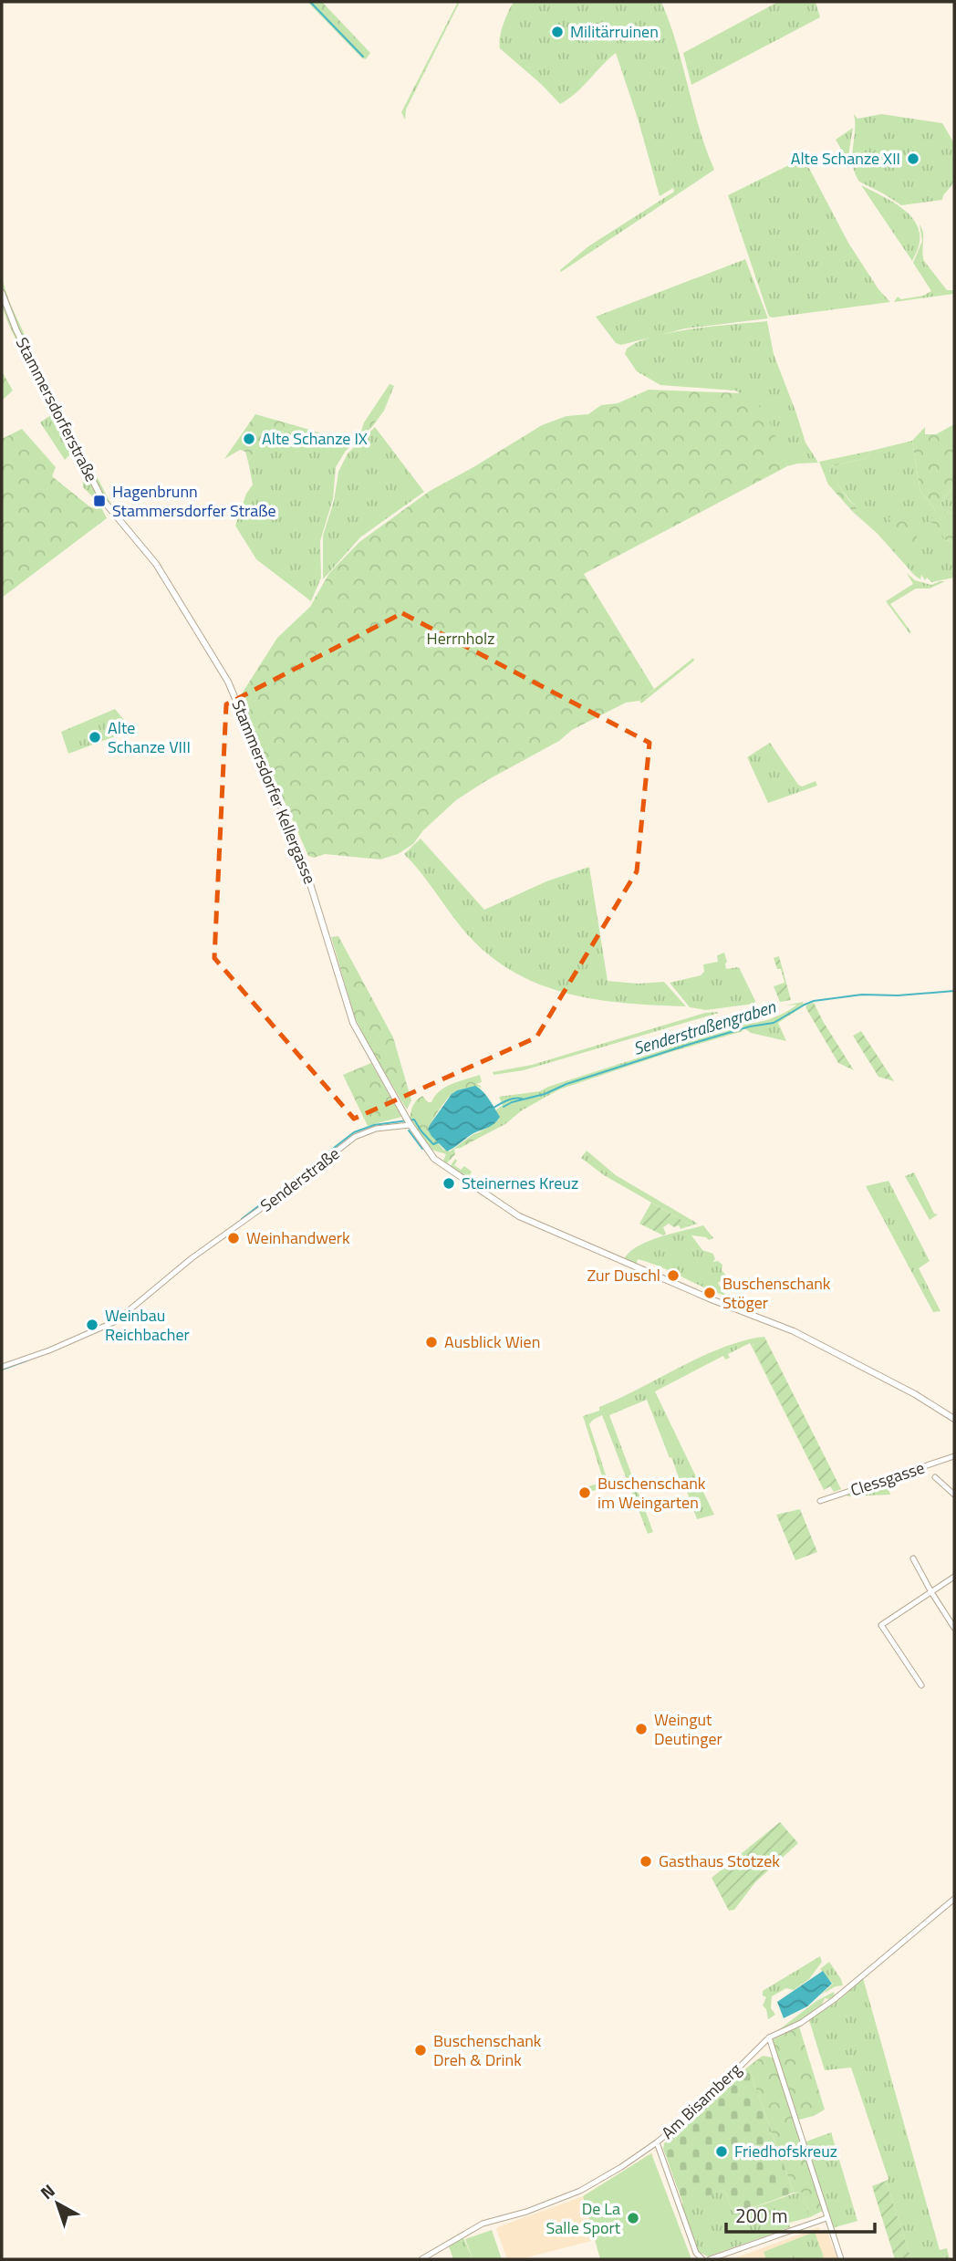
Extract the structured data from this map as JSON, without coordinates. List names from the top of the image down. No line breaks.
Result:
{"streets":{"street":["Stammersdorferstraße","Stammersdorfer Kellergasse","Senderstraße","Clessgasse","Am Bisamberg"]},"crossings":[["Stammersdorferstraße","Stammersdorfer Kellergasse"],["Stammersdorfer Kellergasse","Senderstraße"]],"water":["Senderstraßengraben"],"parks":["Herrnholz"],"places":{"other":["Militärruinen","Alte Schanze XII","Alte Schanze IX","Alte Schanze VIII","Steinernes Kreuz","Weinhandwerk","Zur Duschl","Buschenschank Stöger","Weinbau Reichbacher","Ausblick Wien","Buschenschank im Weingarten","Weingut Deutinger","Gasthaus Stotzek","Buschenschank Dreh & Drink","Friedhofskreuz","De La Salle Sport"],"transit":["Hagenbrunn Stammersdorfer Straße"]},"scale_bar":"200 m","north":"top left"}
